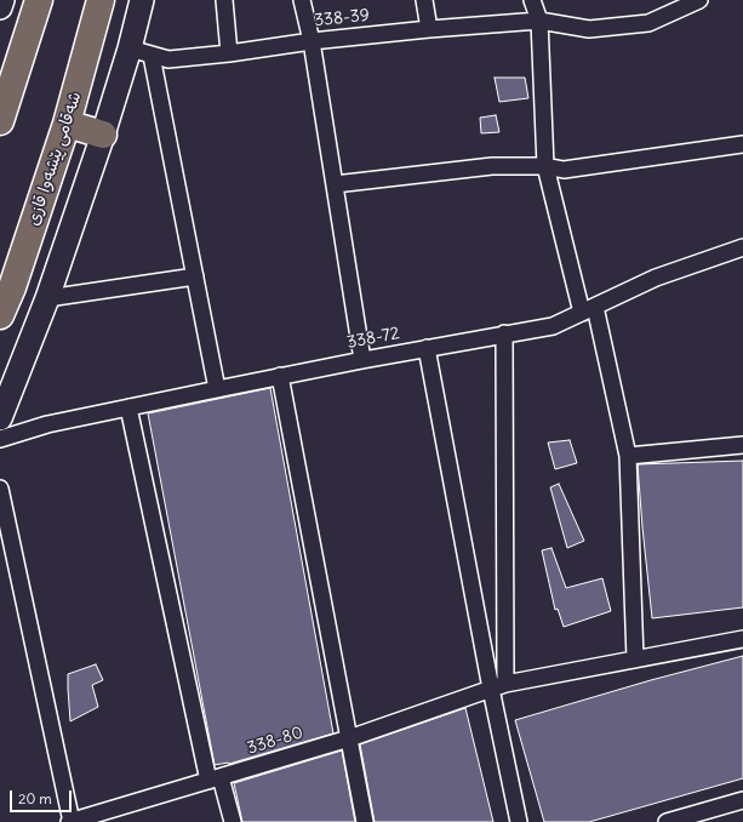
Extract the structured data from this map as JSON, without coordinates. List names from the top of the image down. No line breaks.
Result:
{"streets":{"highway":["شەقامی پێشەوا قازی"],"street":["338-39","338-72","338-80"]},"scale_bar":"20 m"}
